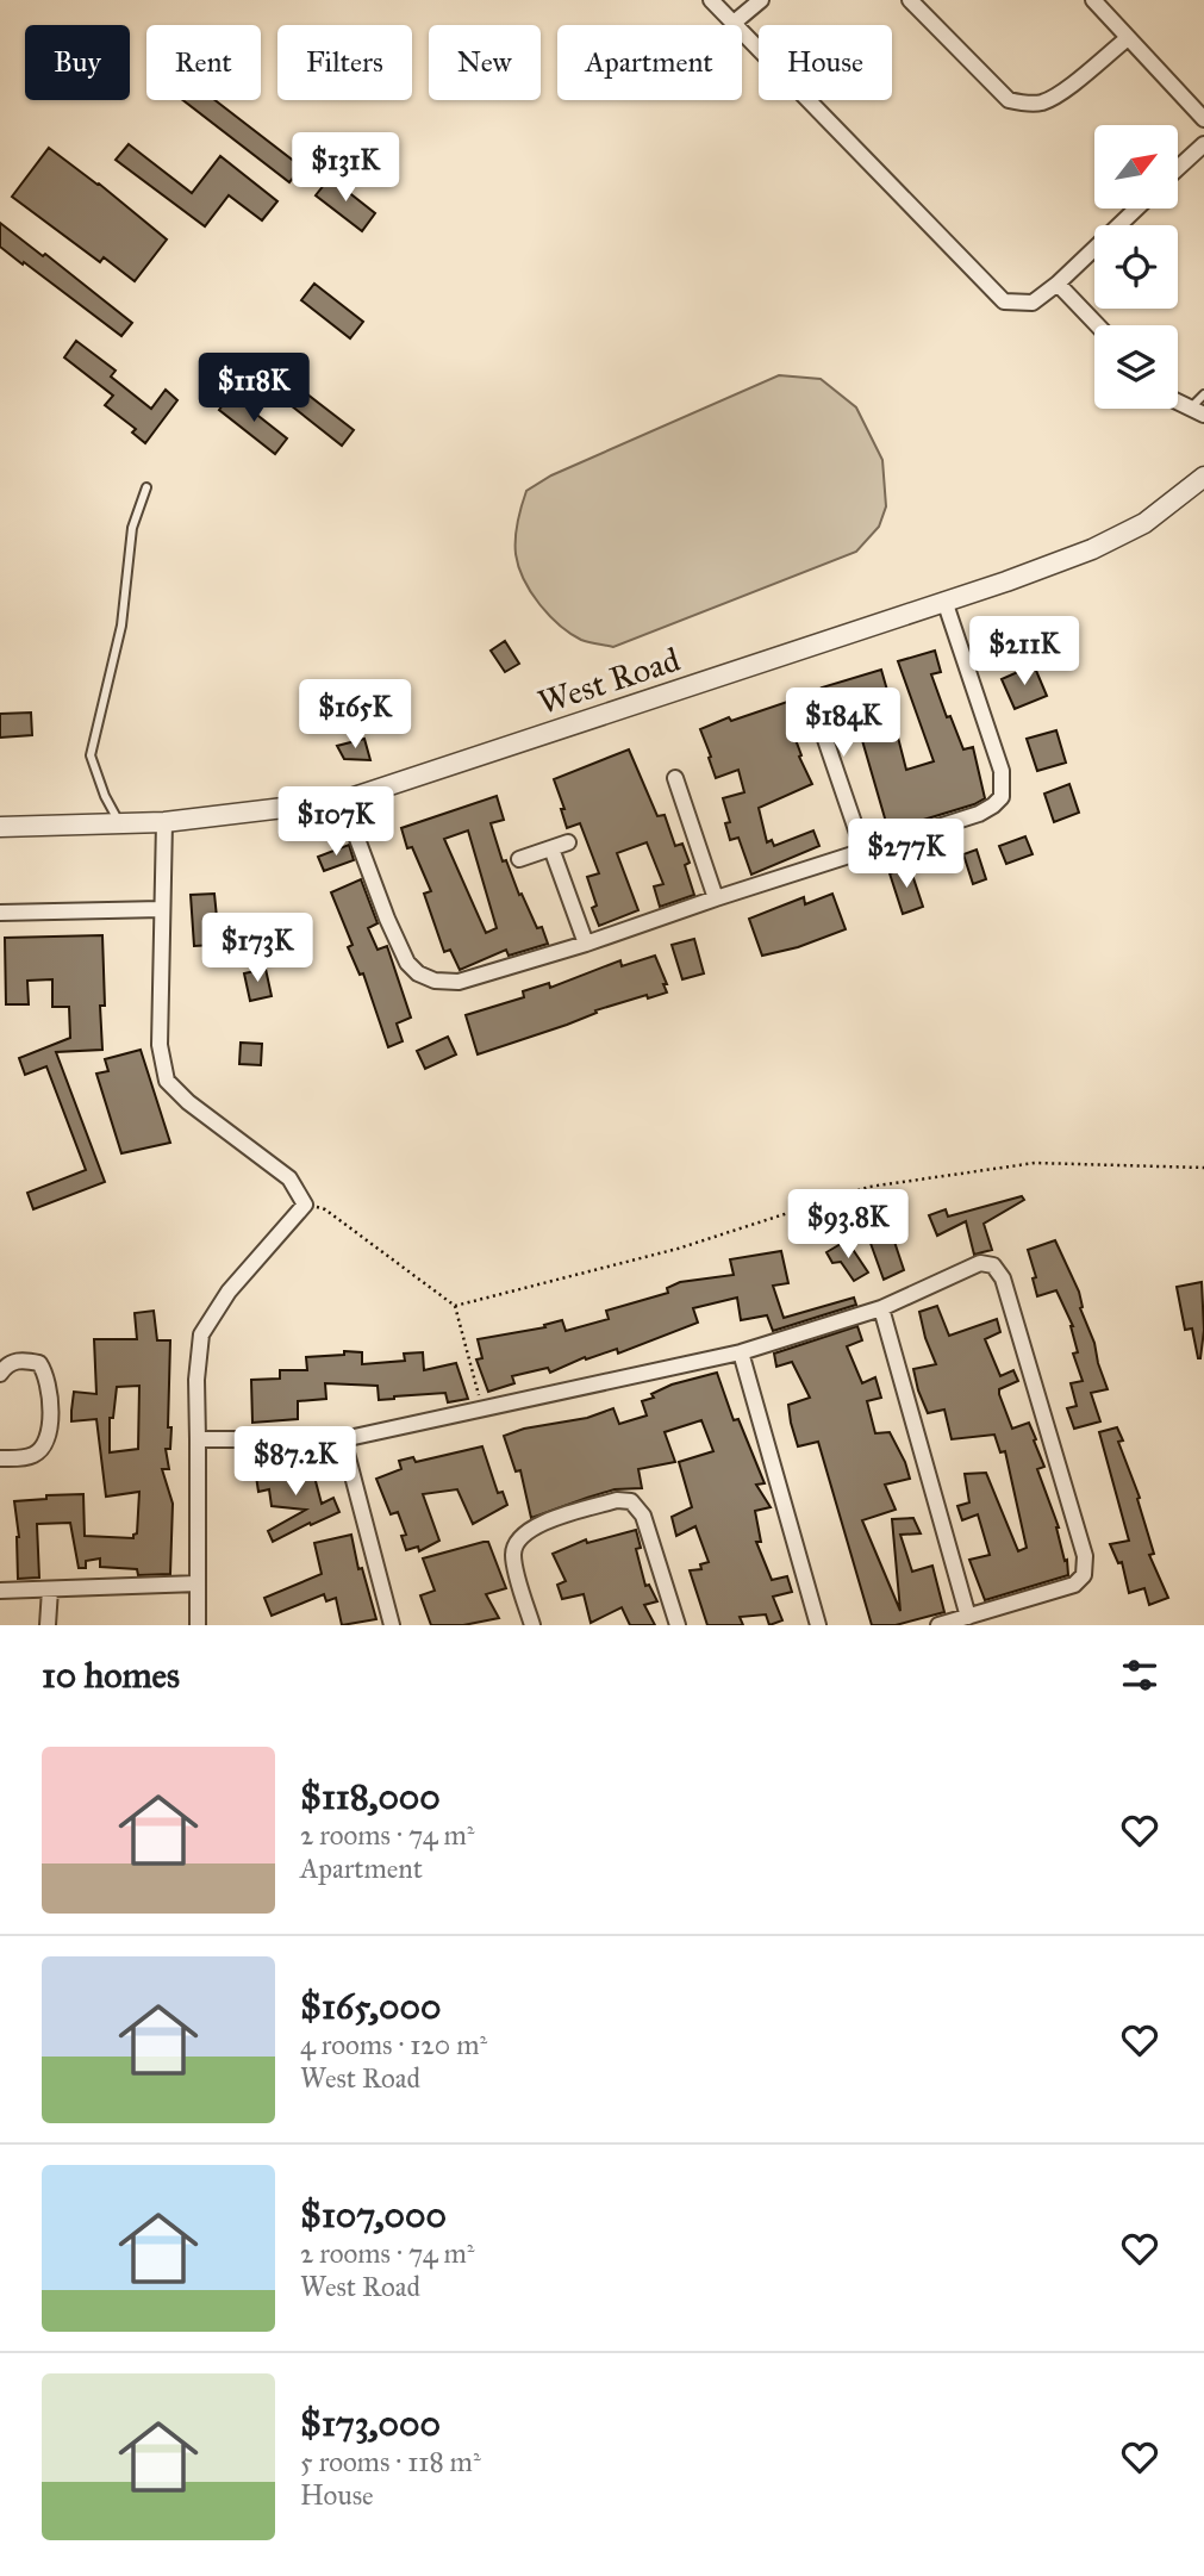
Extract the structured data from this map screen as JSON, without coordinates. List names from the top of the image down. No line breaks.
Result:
{"streets":{"street":["West Road"]},"north":"top right","page":{"chip":["Buy","Rent","Filters","New","Apartment","House"],"price":["$131K","$118K","$211K","$165K","$184K","$107K","$277K","$173K","$93.8K","$87.2K"],"heading":"10 homes","list":[{"name":"$118,000","note":"2 rooms · 74 m² · Apartment"},{"name":"$165,000","note":"4 rooms · 120 m² · West Road"},{"name":"$107,000","note":"2 rooms · 74 m² · West Road"},{"name":"$173,000","note":"5 rooms · 118 m² · House"}]}}
